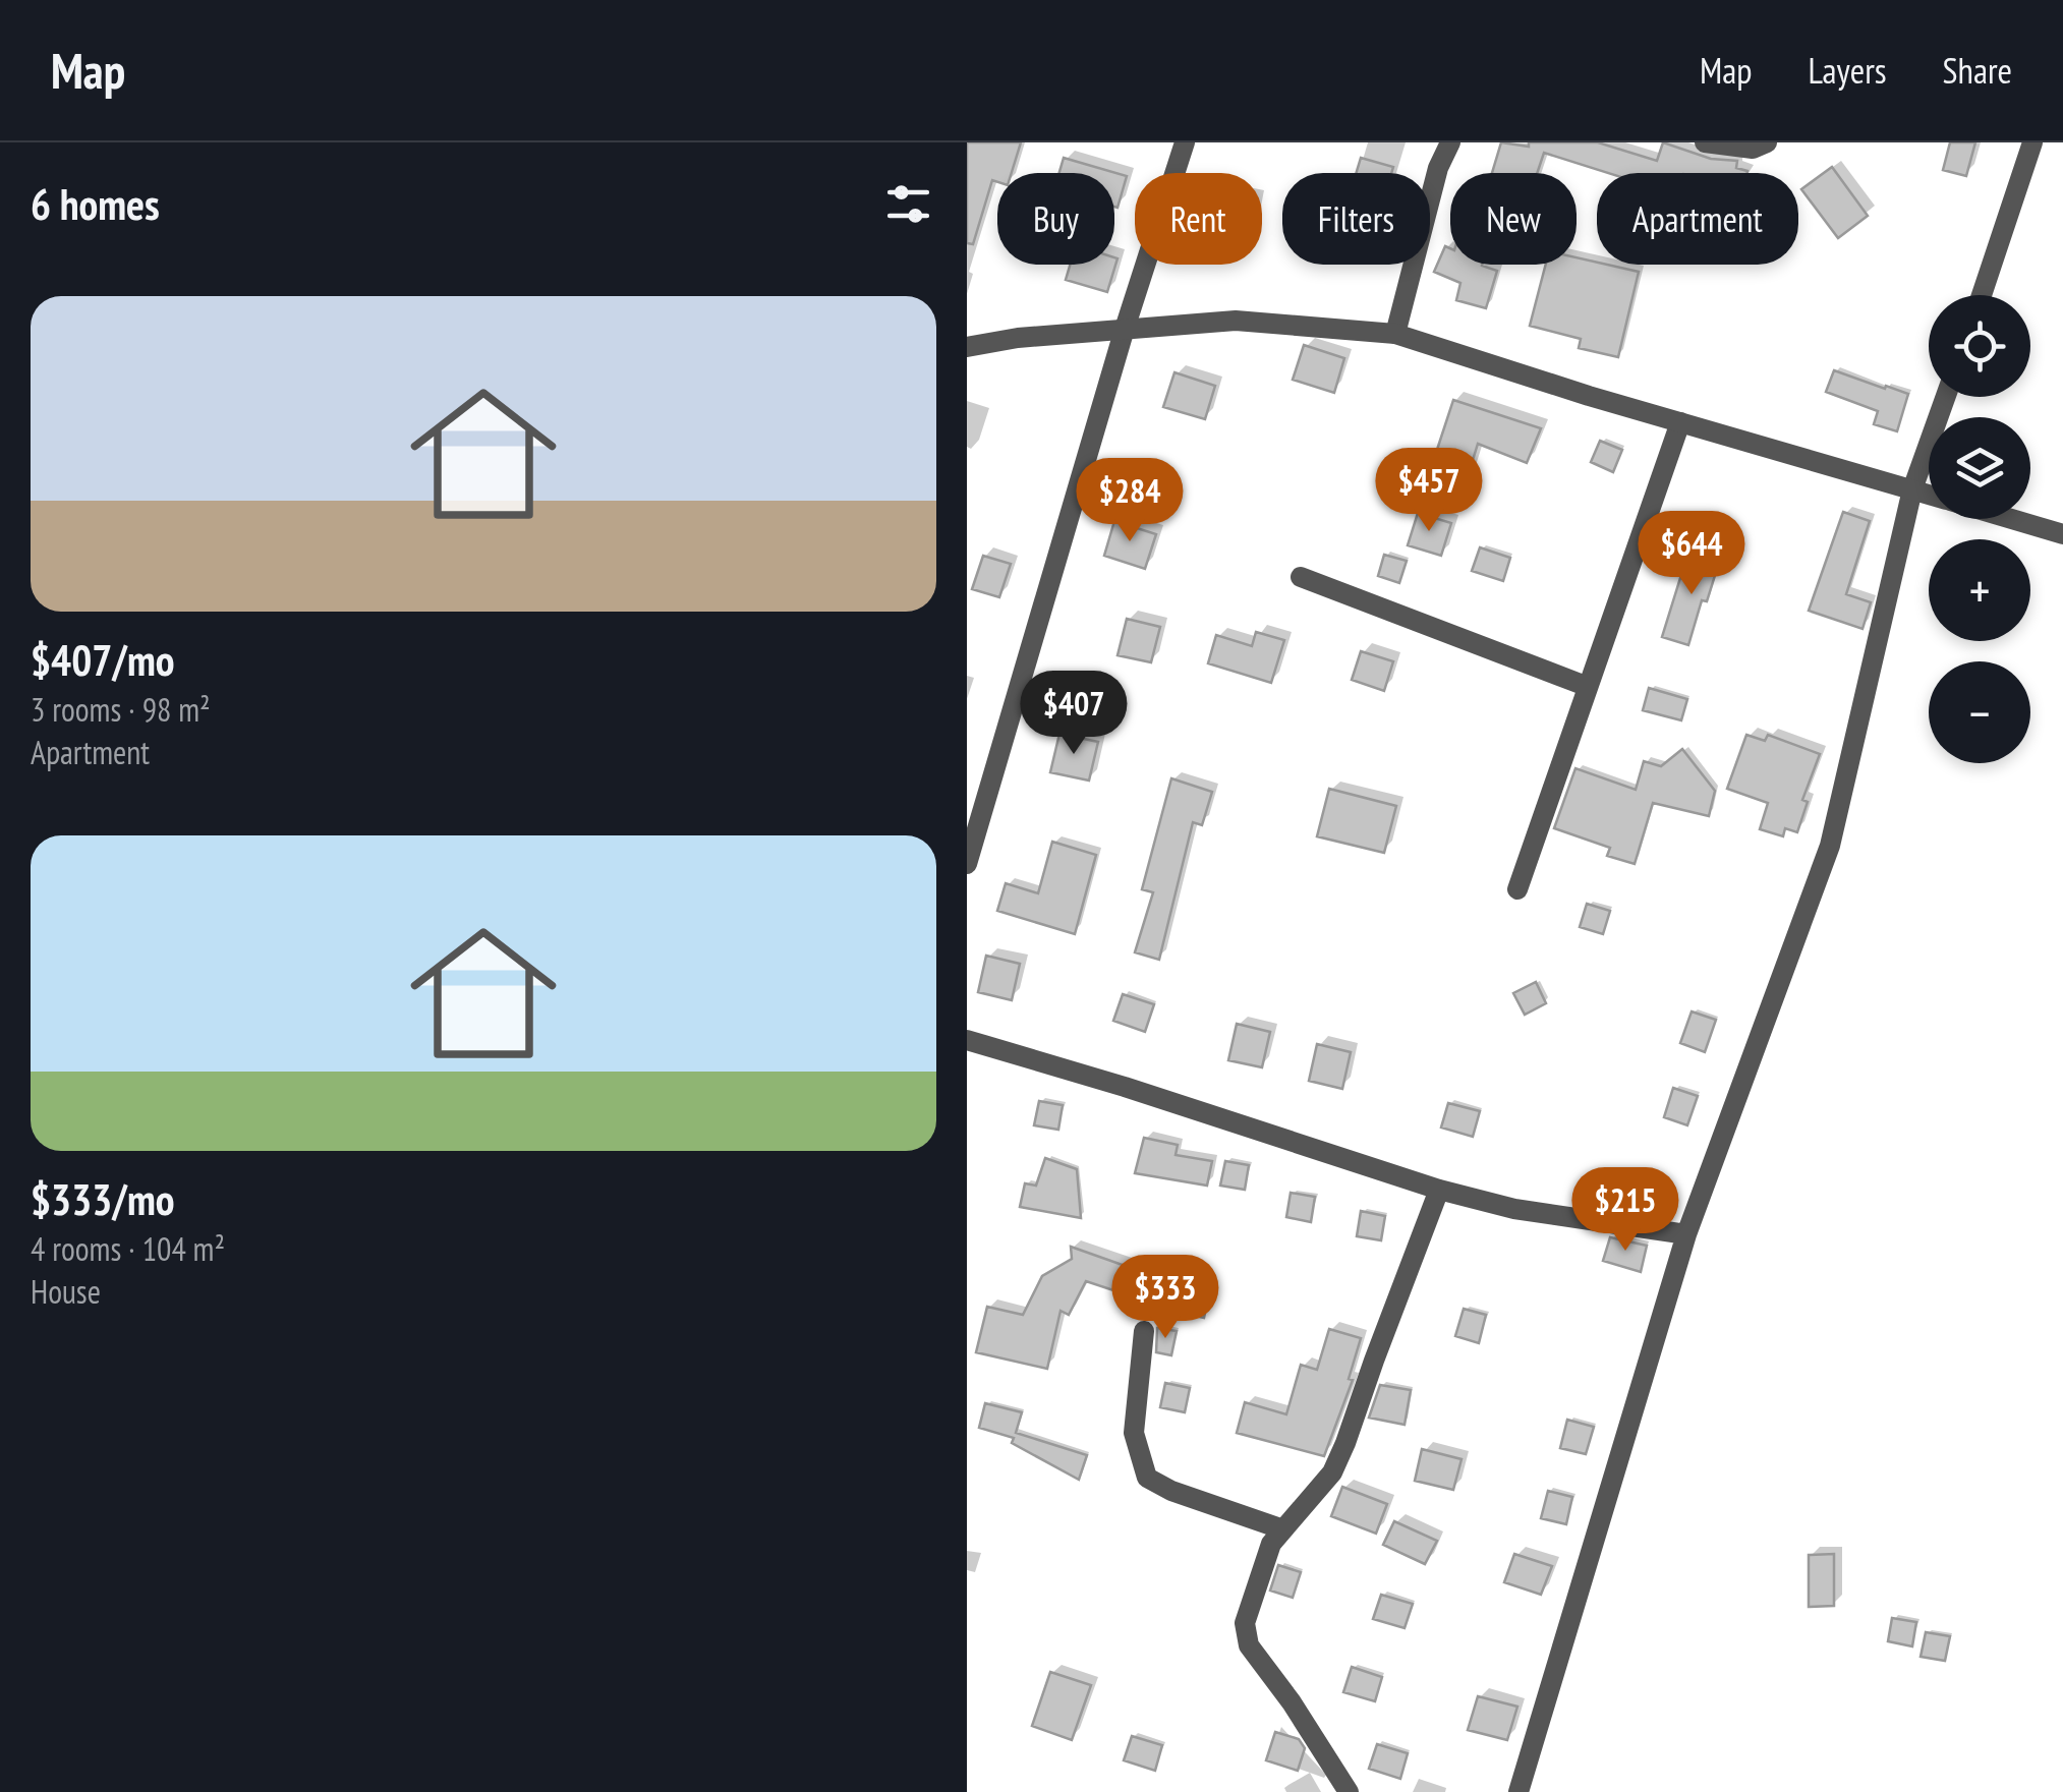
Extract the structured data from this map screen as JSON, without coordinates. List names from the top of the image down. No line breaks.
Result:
{"page":{"header":"Map","nav":["Map","Layers","Share"],"heading":"6 homes","chip":["Buy","Rent","Filters","New","Apartment"],"list":[{"name":"$407/mo","note":"3 rooms · 98 m² · Apartment"},{"name":"$333/mo","note":"4 rooms · 104 m² · House"}],"map_buttons":["+","−"],"price":["$457","$284","$644","$407","$215","$333"]}}
